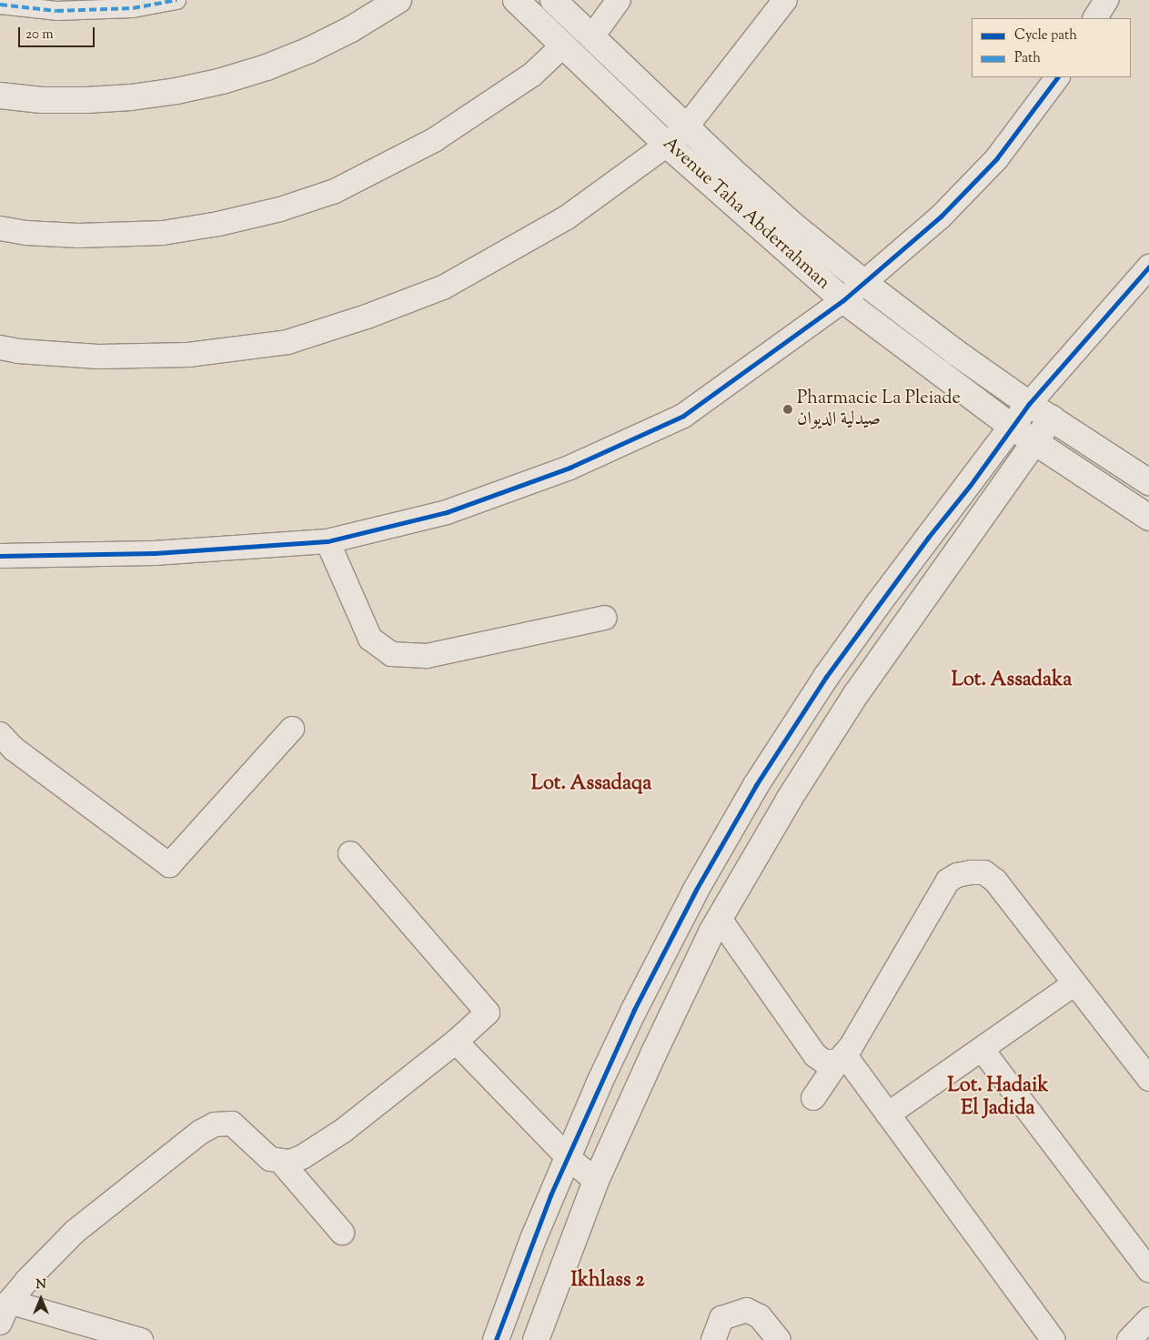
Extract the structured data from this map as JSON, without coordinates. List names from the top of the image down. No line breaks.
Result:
{"streets":{"street":["Avenue Taha Abderrahman"]},"districts":["Lot. Assadaka","Lot. Assadaqa","Lot. Hadaik El Jadida","Ikhlass 2"],"places":["Pharmacie La Pleiade صيدلية الديوان"],"legend":["Cycle path","Path"],"scale_bar":"20 m","north":"top"}
